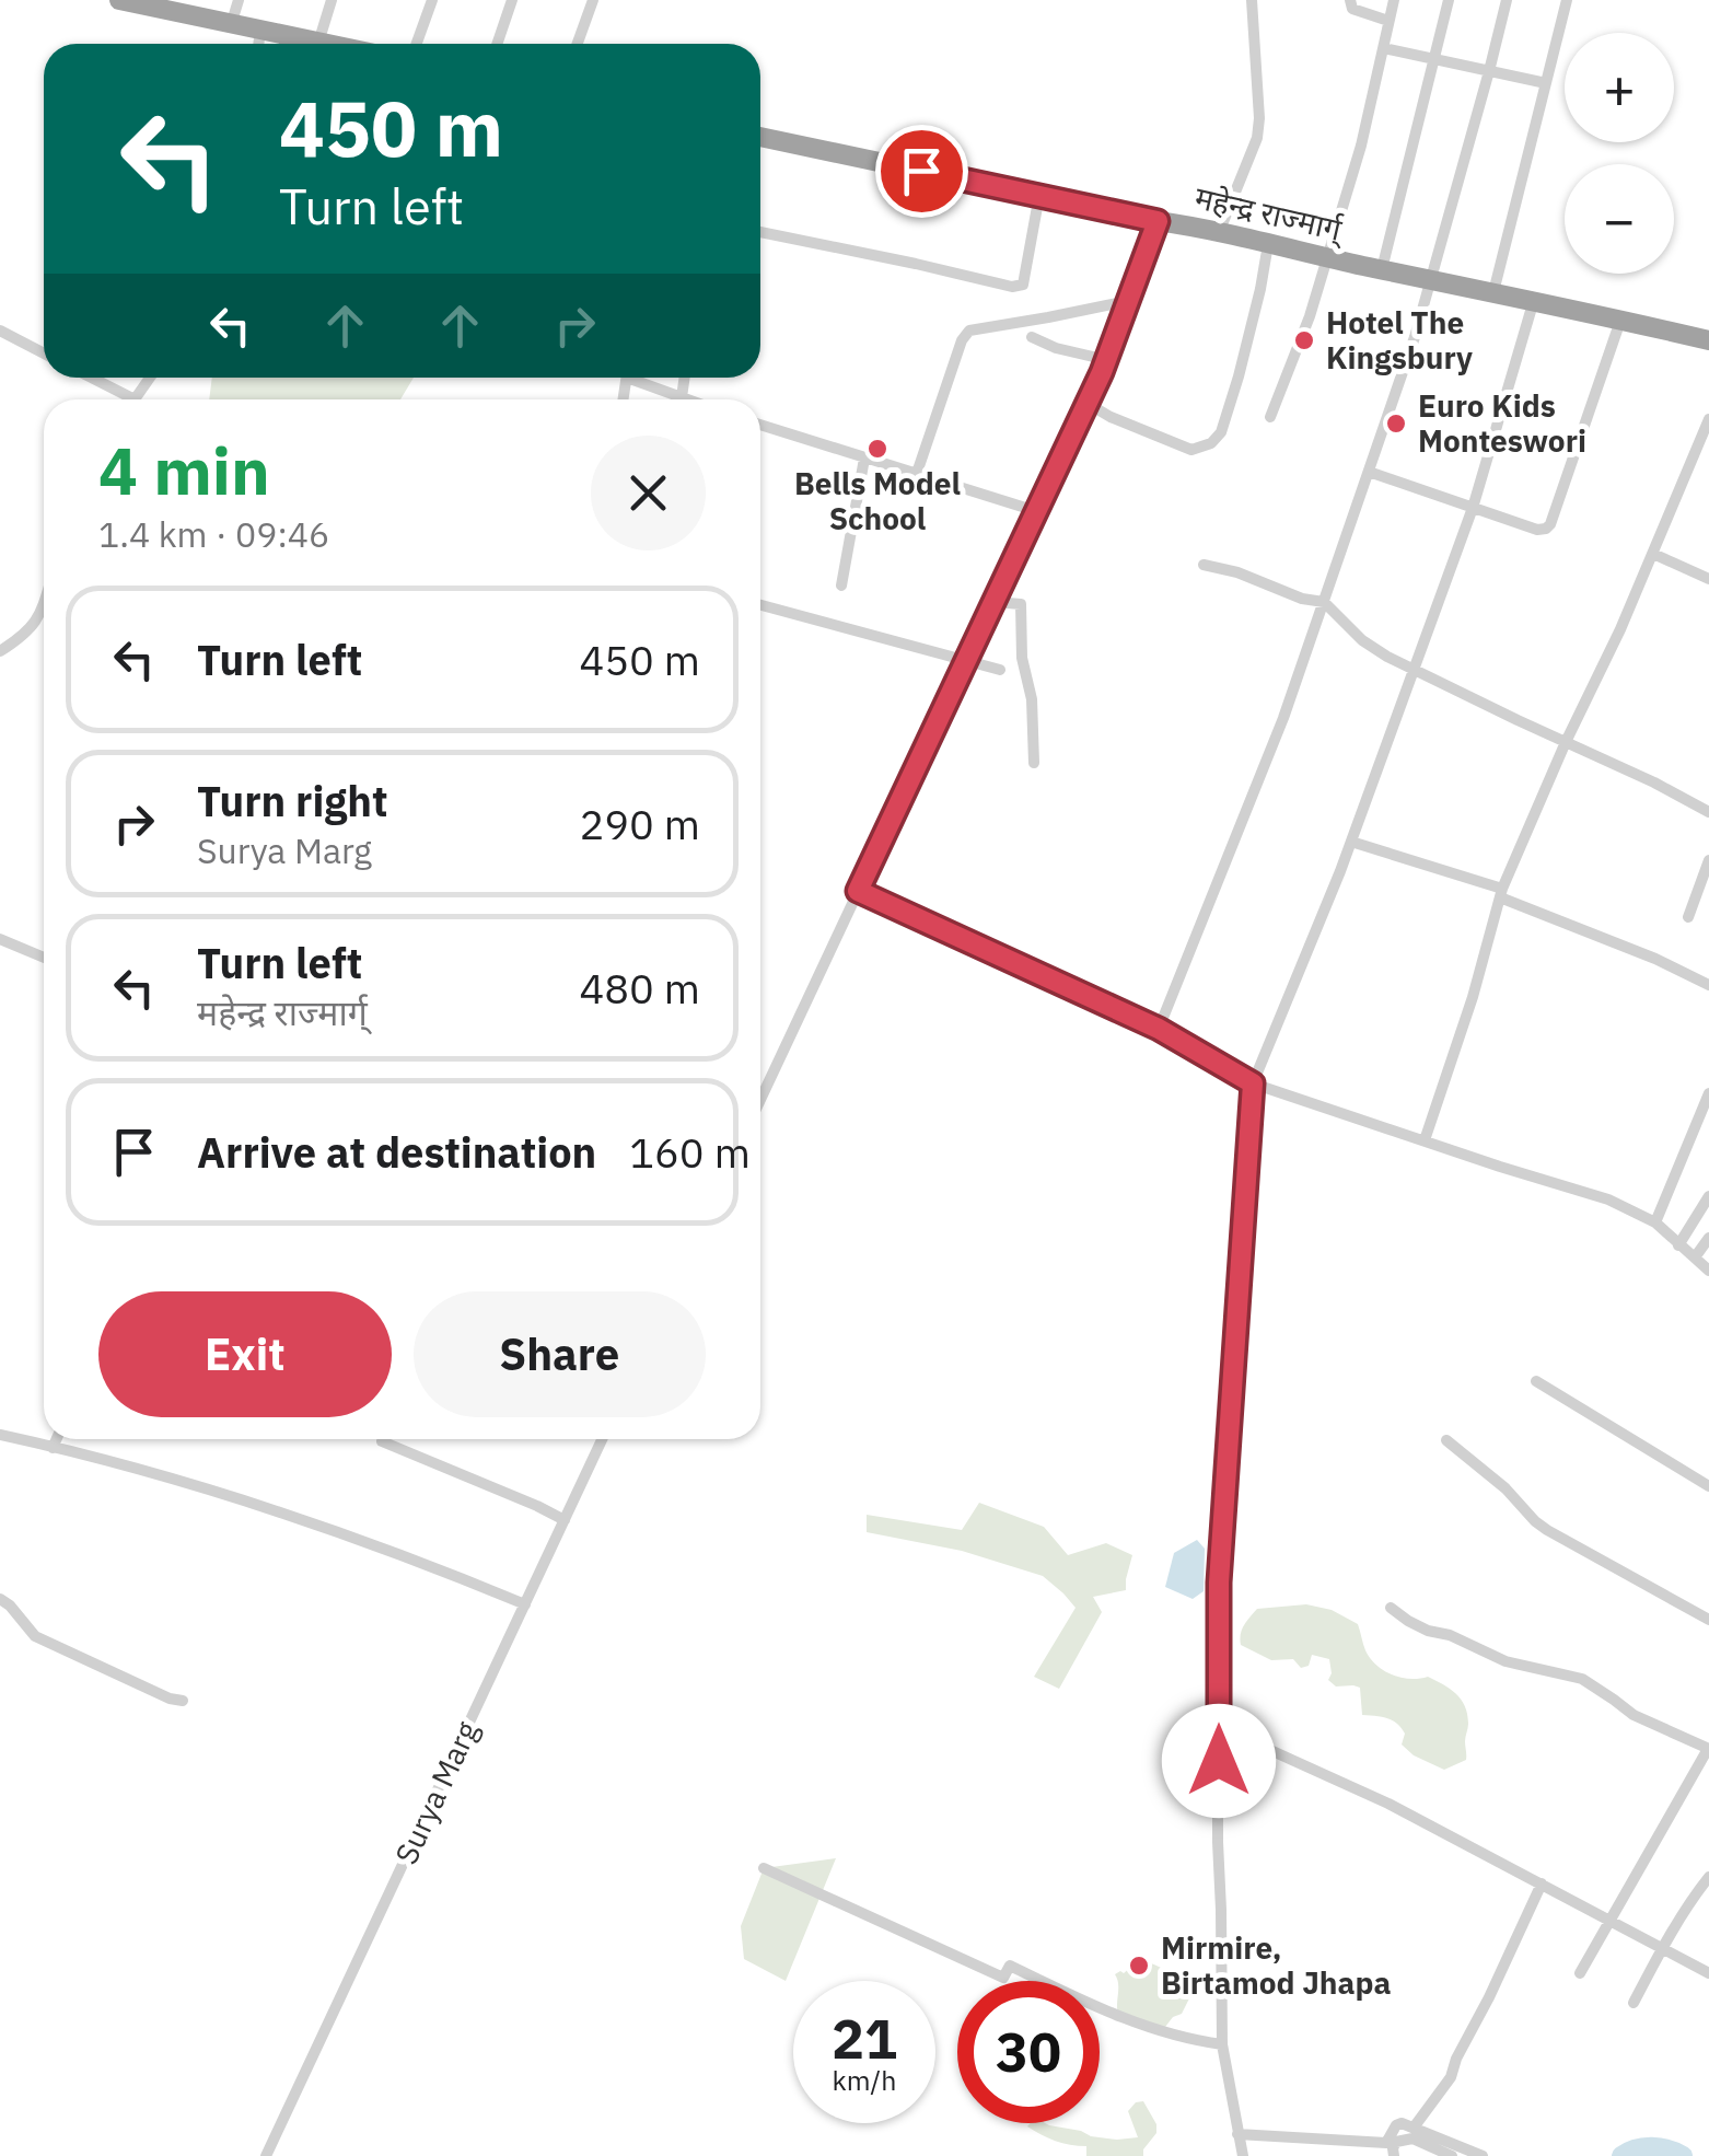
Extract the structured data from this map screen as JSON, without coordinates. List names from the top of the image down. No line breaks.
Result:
{"streets":{"highway":["महेन्द्र राज्मार्ग्"],"street":["Surya Marg"]},"places":["Hotel The Kingsbury","Euro Kids Monteswori","Bells Model School","Mirmire, Birtamod Jhapa"],"page":{"map_buttons":["+","−"],"turn":["450 m","Turn left"],"heading":["4 min","1.4 km · 09:46"],"list":[{"name":"Turn left","value":"450 m"},{"name":"Turn right","note":"Surya Marg","value":"290 m"},{"name":"Turn left","note":"महेन्द्र राज्मार्ग्","value":"480 m"},{"name":"Arrive at destination","value":"160 m"}],"buttons":["Exit","Share"],"speed":"21 km/h","limit":"30"}}
